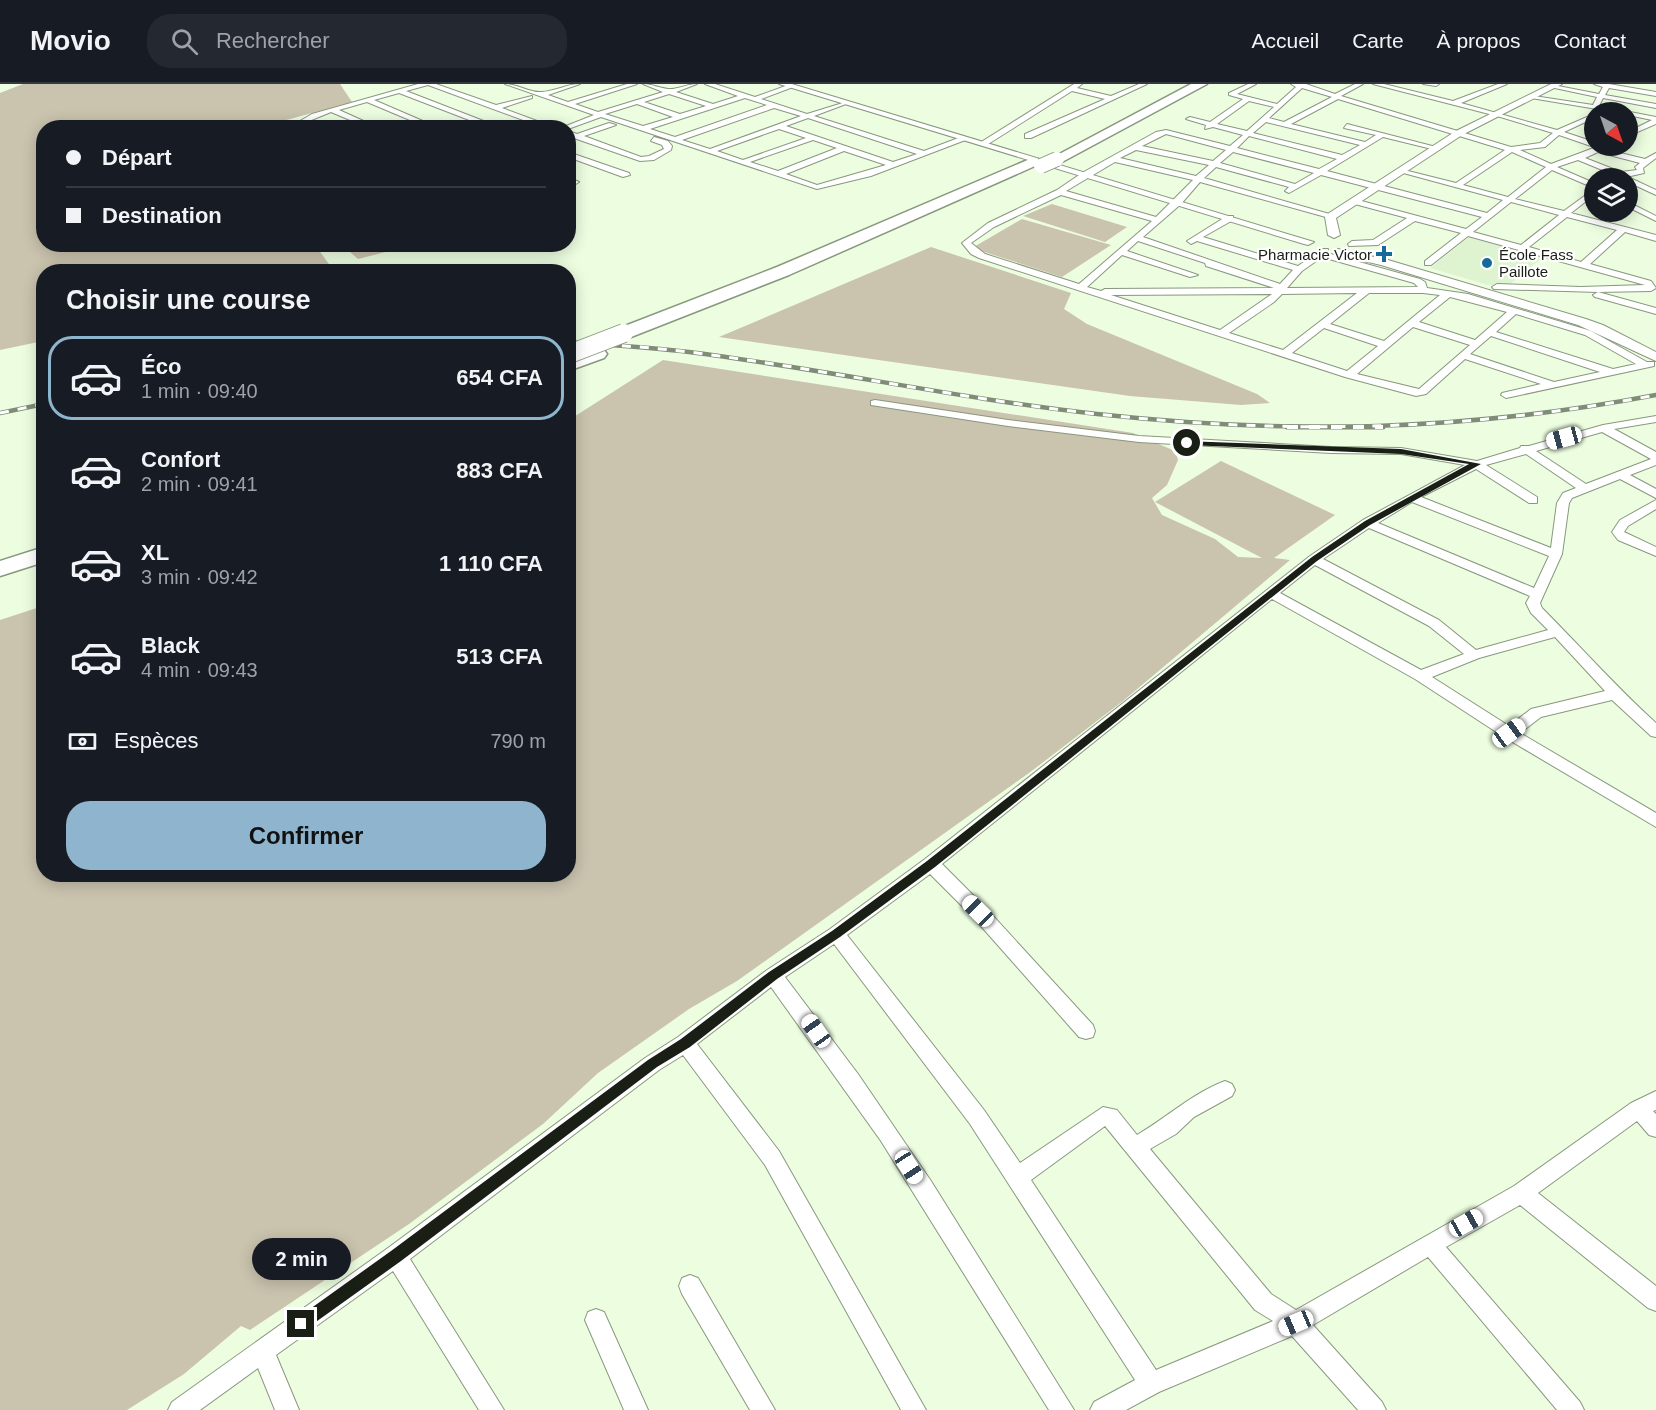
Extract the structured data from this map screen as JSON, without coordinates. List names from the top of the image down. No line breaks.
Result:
{"places":{"health":["Pharmacie Victor"],"other":["École Fass Paillote"]},"north":"bottom right","page":{"header":"Movio","search":"Rechercher","nav":["Accueil","Carte","À propos","Contact"],"banner":["Départ","Destination"],"heading":"Choisir une course","list":[{"name":"Éco","note":"1 min · 09:40","value":"654 CFA"},{"name":"Confort","note":"2 min · 09:41","value":"883 CFA"},{"name":"XL","note":"3 min · 09:42","value":"1 110 CFA"},{"name":"Black","note":"4 min · 09:43","value":"513 CFA"}],"pay":["Espèces","790 m"],"buttons":"Confirmer","bubble":"2 min"}}
